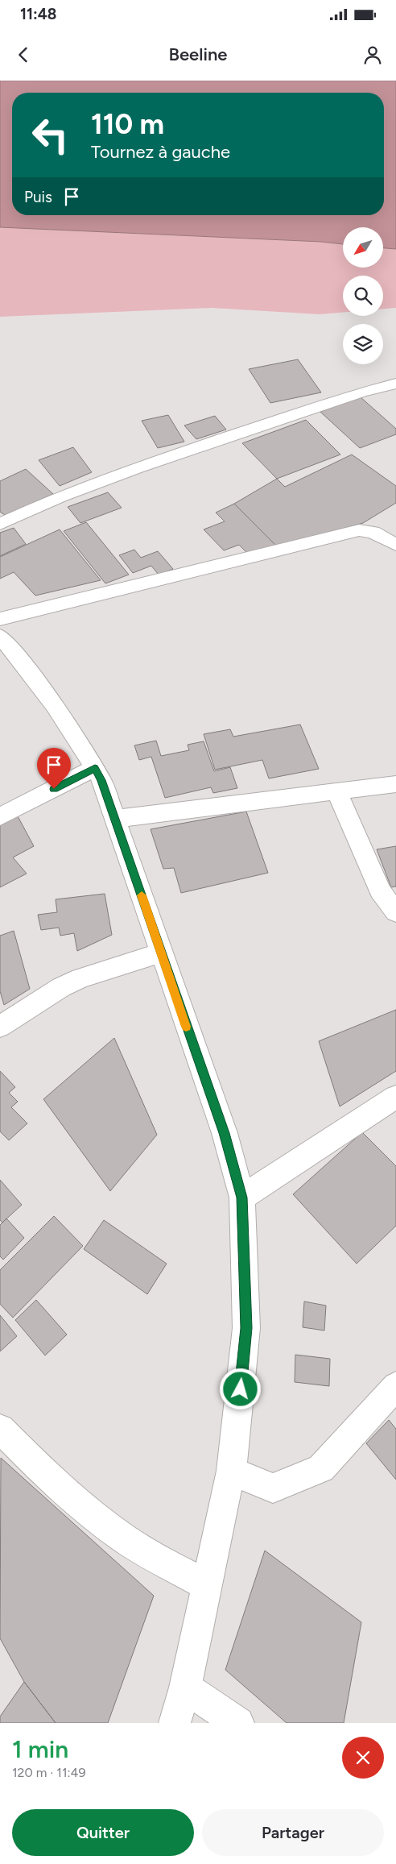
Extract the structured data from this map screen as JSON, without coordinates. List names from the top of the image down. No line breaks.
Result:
{"north":"bottom left","page":{"status":"11:48","header":"Beeline","turn":["110 m","Tournez à gauche"],"then":"Puis","heading":["1 min","120 m · 11:49"],"buttons":["Quitter","Partager"]}}
